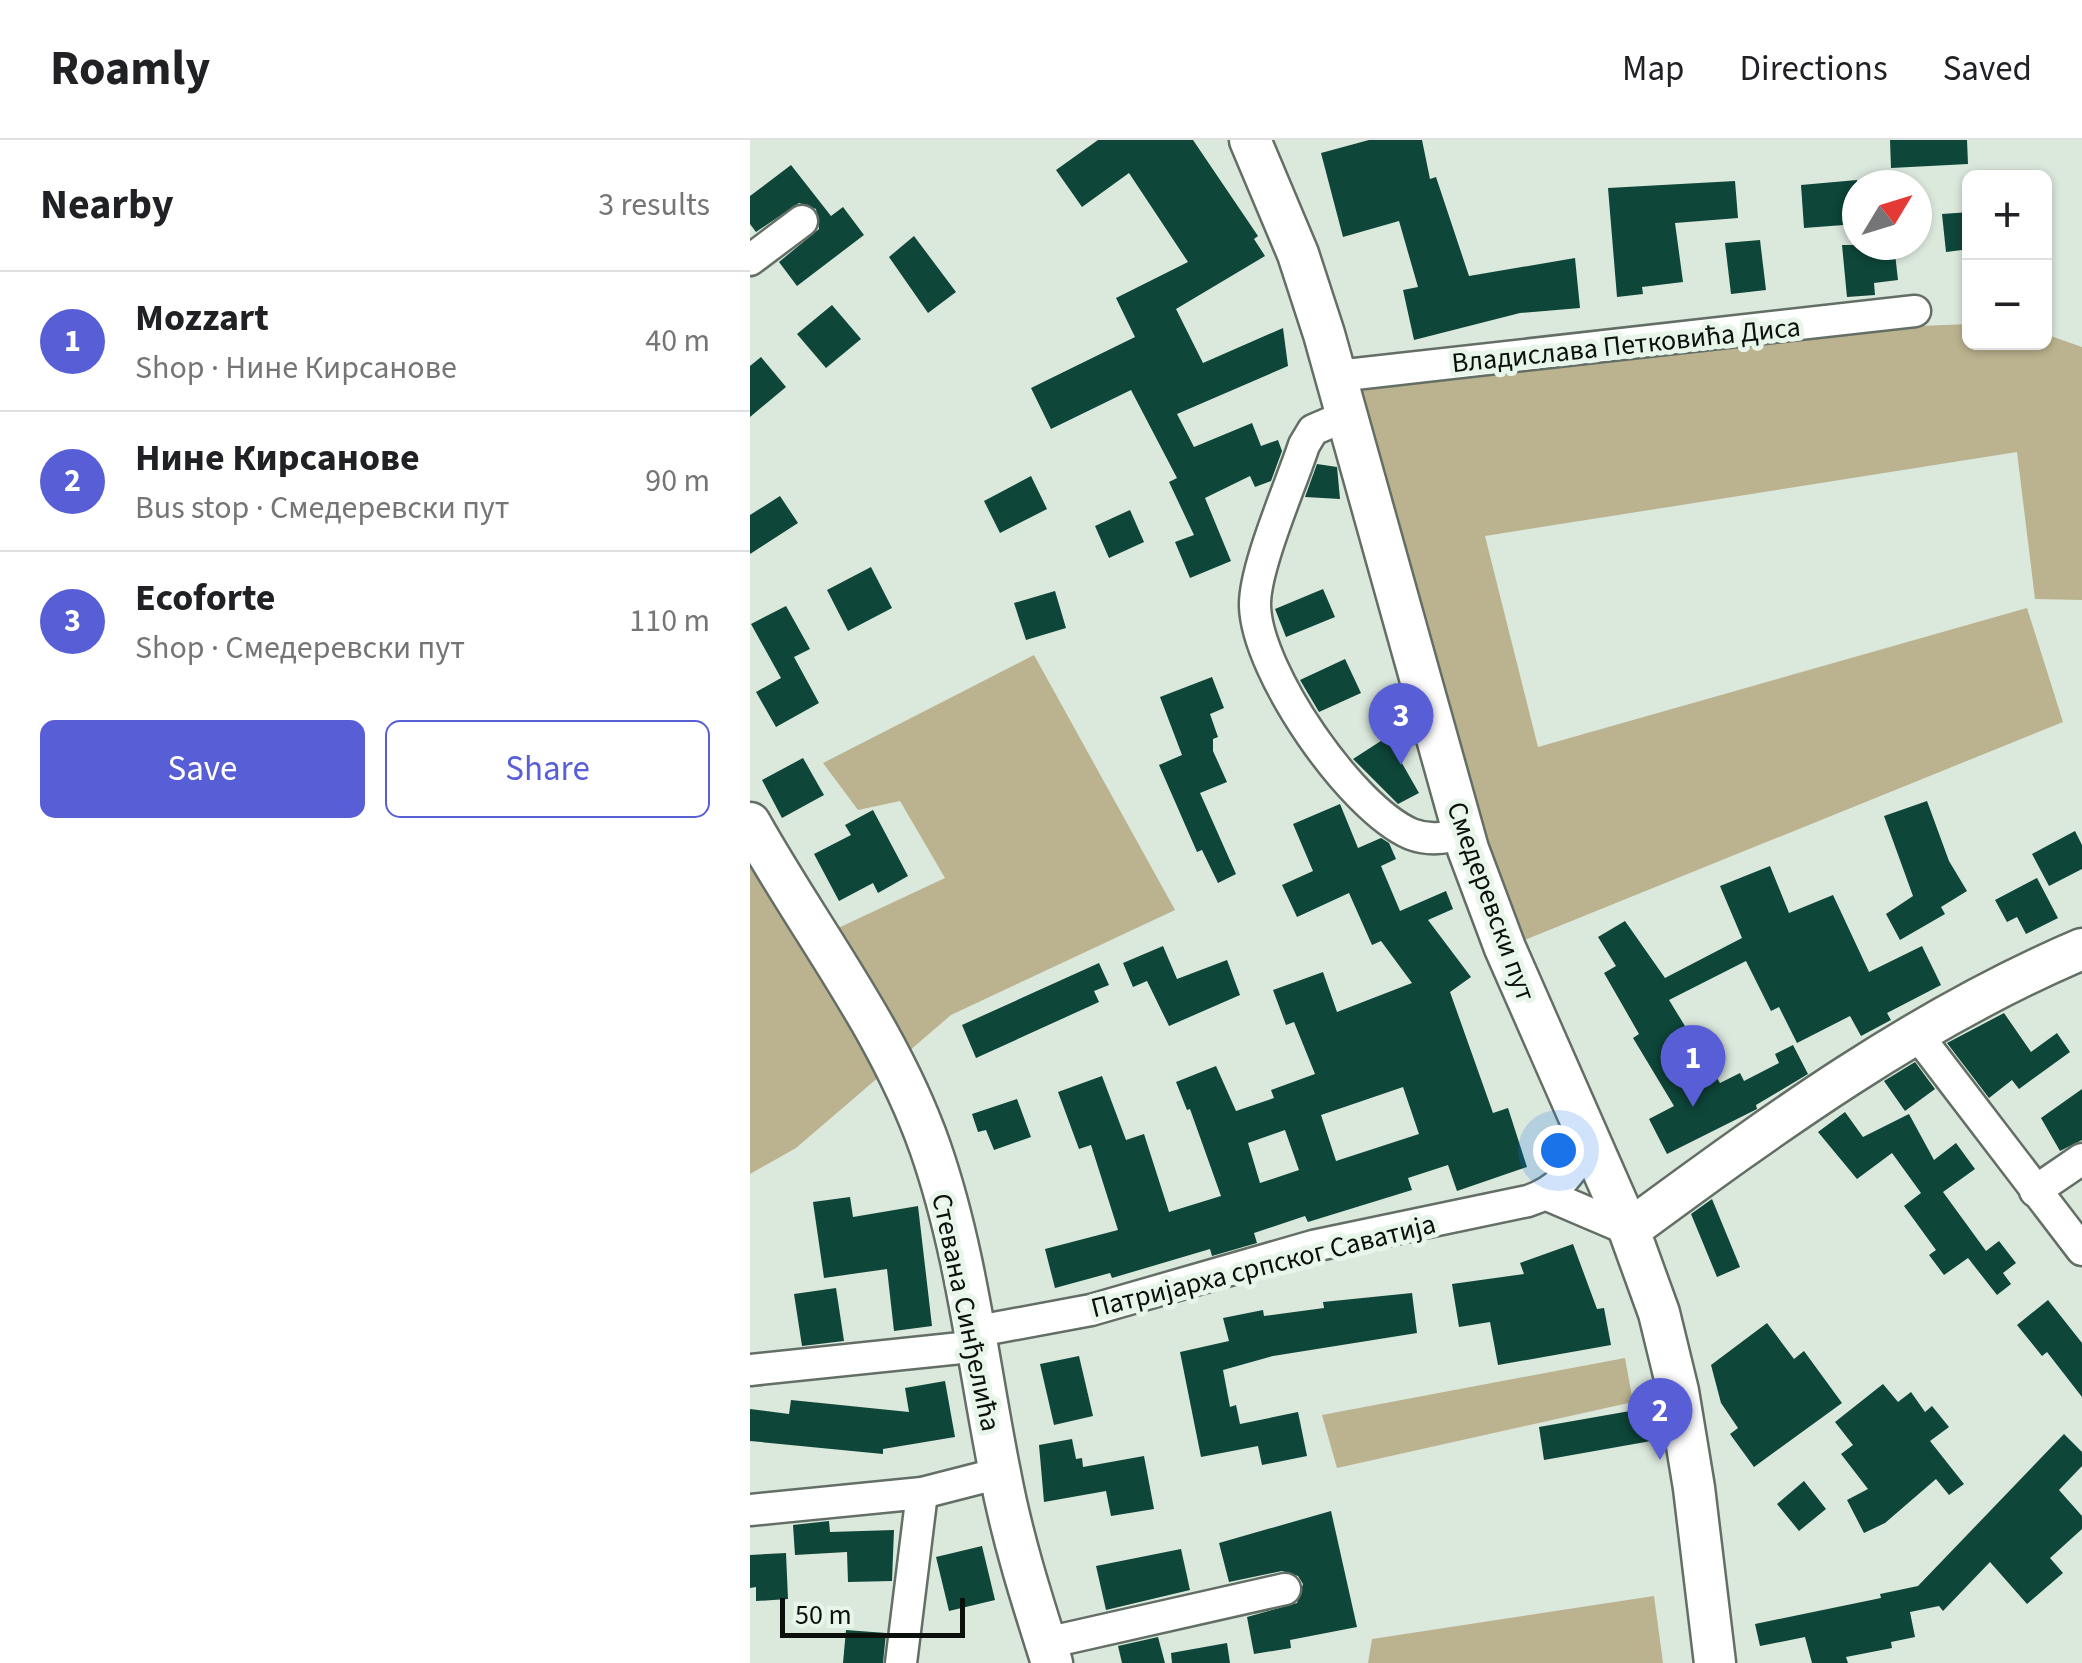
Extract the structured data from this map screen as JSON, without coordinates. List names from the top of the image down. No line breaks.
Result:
{"streets":{"main road":["Смедеревски пут","Стевана Синђелића"],"street":["Владислава Петковића Диса","Патријарха српског Саватија"]},"crossings":[["Владислава Петковића Диса","Смедеревски пут"],["Патријарха српског Саватија","Стевана Синђелића"]],"scale_bar":"50 m","north":"top right","page":{"header":"Roamly","nav":["Map","Directions","Saved"],"heading":["Nearby","3 results"],"map_buttons":["+","−"],"list":[{"mark":"1","name":"Mozzart","note":"Shop · Нине Кирсанове","value":"40 m"},{"mark":"2","name":"Нине Кирсанове","note":"Bus stop · Смедеревски пут","value":"90 m"},{"mark":"3","name":"Ecoforte","note":"Shop · Смедеревски пут","value":"110 m"}],"pins":["3","1","2"],"buttons":["Save","Share"],"scale":"50 m"}}
